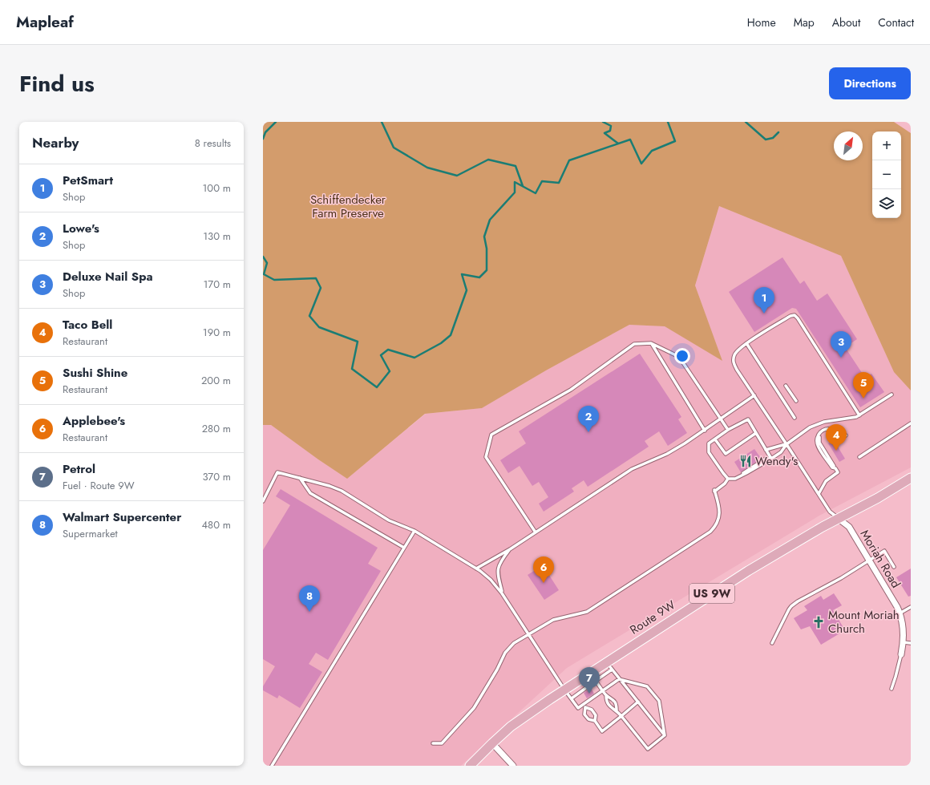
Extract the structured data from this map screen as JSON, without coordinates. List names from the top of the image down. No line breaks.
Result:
{"streets":{"main road":["US 9W","Route 9W"],"street":["Moriah Road"]},"crossings":[["Moriah Road","Route 9W"]],"parks":["Schiffendecker Farm Preserve"],"places":{"restaurant":["Wendy's"],"church":["Mount Moriah Church"]},"north":"top right","page":{"header":"Mapleaf","nav":["Home","Map","About","Contact"],"title":"Find us","buttons":"Directions","heading":["Nearby","8 results"],"map_buttons":["+","−"],"list":[{"mark":"1","name":"PetSmart","note":"Shop","value":"100 m"},{"mark":"2","name":"Lowe's","note":"Shop","value":"130 m"},{"mark":"3","name":"Deluxe Nail Spa","note":"Shop","value":"170 m"},{"mark":"4","name":"Taco Bell","note":"Restaurant","value":"190 m"},{"mark":"5","name":"Sushi Shine","note":"Restaurant","value":"200 m"},{"mark":"6","name":"Applebee's","note":"Restaurant","value":"280 m"},{"mark":"7","name":"Petrol","note":"Fuel · Route 9W","value":"370 m"},{"mark":"8","name":"Walmart Supercenter","note":"Supermarket","value":"480 m"}],"pins":["1","3","5","2","4","6","8","7"]}}
